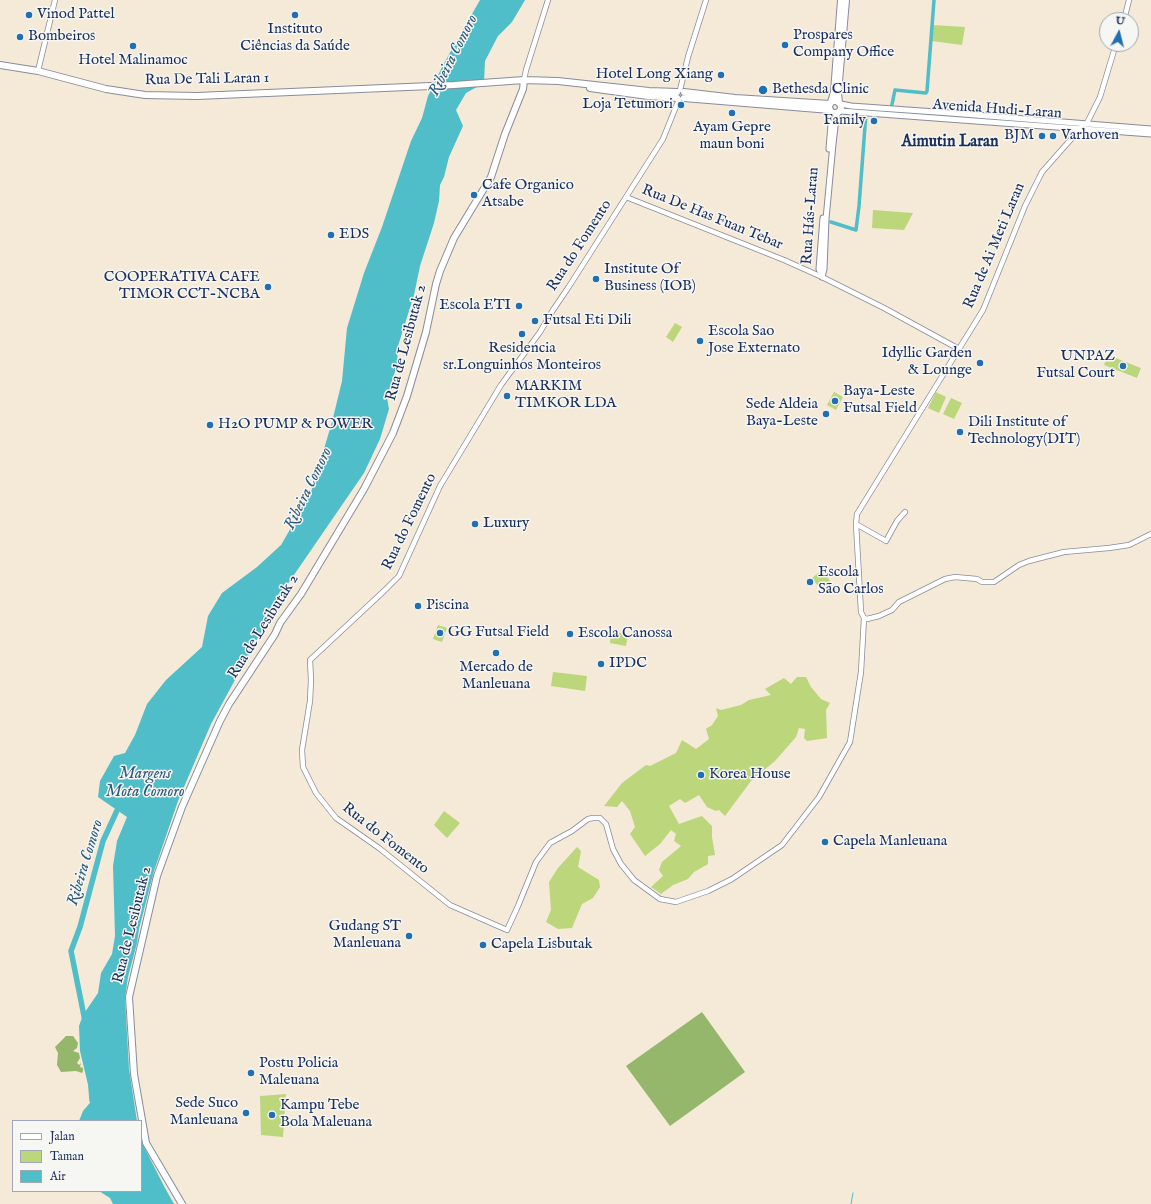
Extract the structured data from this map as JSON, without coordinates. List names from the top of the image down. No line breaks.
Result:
{"streets":{"main road":["Rua De Tali Laran 1","Avenida Hudi-Laran","Rua Hás-Laran","Rua de Lesibutak 2"],"street":["Rua De Has Fuan Tebar","Rua do Fomento","Rua de Ai Meti Laran"]},"crossings":[["Rua De Tali Laran 1","Rua do Fomento"],["Rua De Tali Laran 1","Rua de Lesibutak 2"],["Avenida Hudi-Laran","Rua Hás-Laran"],["Avenida Hudi-Laran","Rua de Ai Meti Laran"],["Rua Hás-Laran","Rua De Has Fuan Tebar"],["Rua De Has Fuan Tebar","Rua do Fomento"],["Rua De Has Fuan Tebar","Rua de Ai Meti Laran"],["Rua do Fomento","Rua de Ai Meti Laran"]],"districts":["Aimutin Laran"],"water":["Ribeira Comoro","Margens Mota Comoro"],"places":["Vinod Pattel","Instituto Ciências da Saúde","Bombeiros","Prospares Company Office","Hotel Malinamoc","Hotel Long Xiang","Bethesda Clinic","Loja Tetumori","Ayam Gepre maun boni","Family","BJM","Varhoven","Cafe Organico Atsabe","EDS","Institute Of Business (IOB)","COOPERATIVA CAFE TIMOR CCT-NCBA","Escola ETI","Futsal Eti Dili","Residencia sr.Longuinhos Monteiros","Escola Sao Jose Externato","Idyllic Garden & Lounge","UNPAZ Futsal Court","MARKIM TIMKOR LDA","Baya-Leste Futsal Field","Sede Aldeia Baya-Leste","H2O PUMP & POWER","Dili Institute of Technology(DIT)","Luxury","Escola São Carlos","Piscina","GG Futsal Field","Escola Canossa","Mercado de Manleuana","IPDC","Korea House","Capela Manleuana","Gudang ST Manleuana","Capela Lisbutak","Postu Policia Maleuana","Sede Suco Manleuana","Kampu Tebe Bola Maleuana"],"legend":["Jalan","Taman","Air"],"north":"top"}
